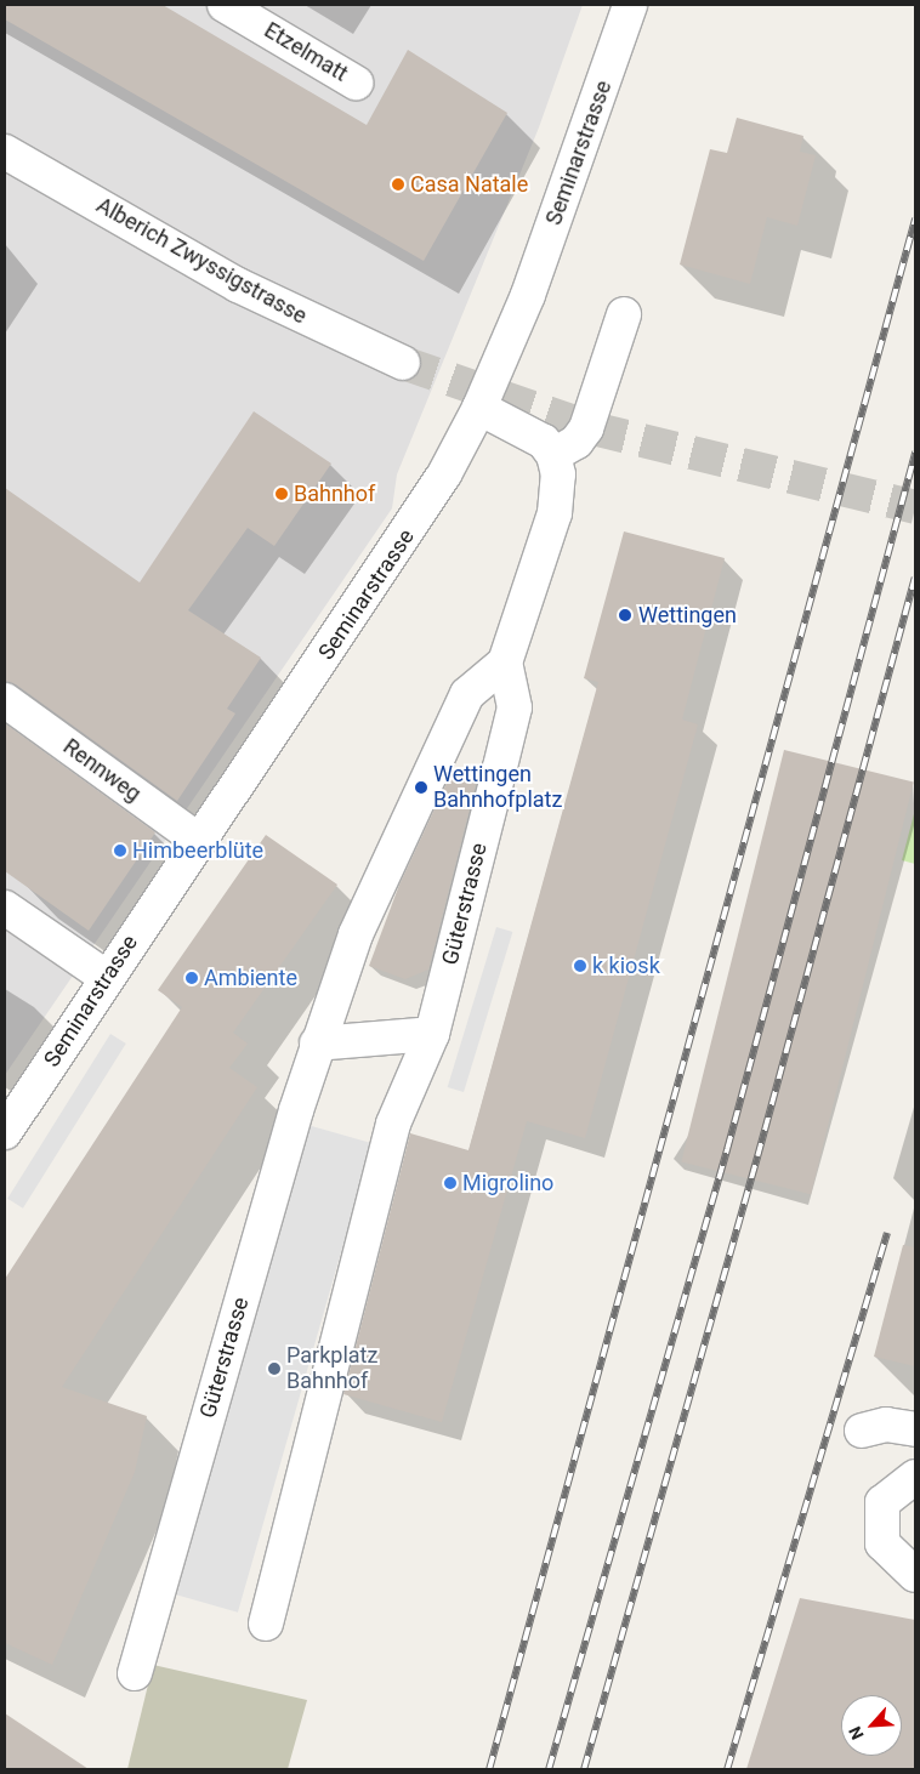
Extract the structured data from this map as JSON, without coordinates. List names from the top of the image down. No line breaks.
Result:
{"streets":{"street":["Etzelmatt","Seminarstrasse","Alberich Zwyssigstrasse","Rennweg","Güterstrasse"]},"crossings":[["Seminarstrasse","Rennweg"]],"places":["Casa Natale","Bahnhof","Wettingen","Wettingen Bahnhofplatz","Himbeerblüte","k kiosk","Ambiente","Migrolino","Parkplatz Bahnhof"],"north":"bottom left"}
